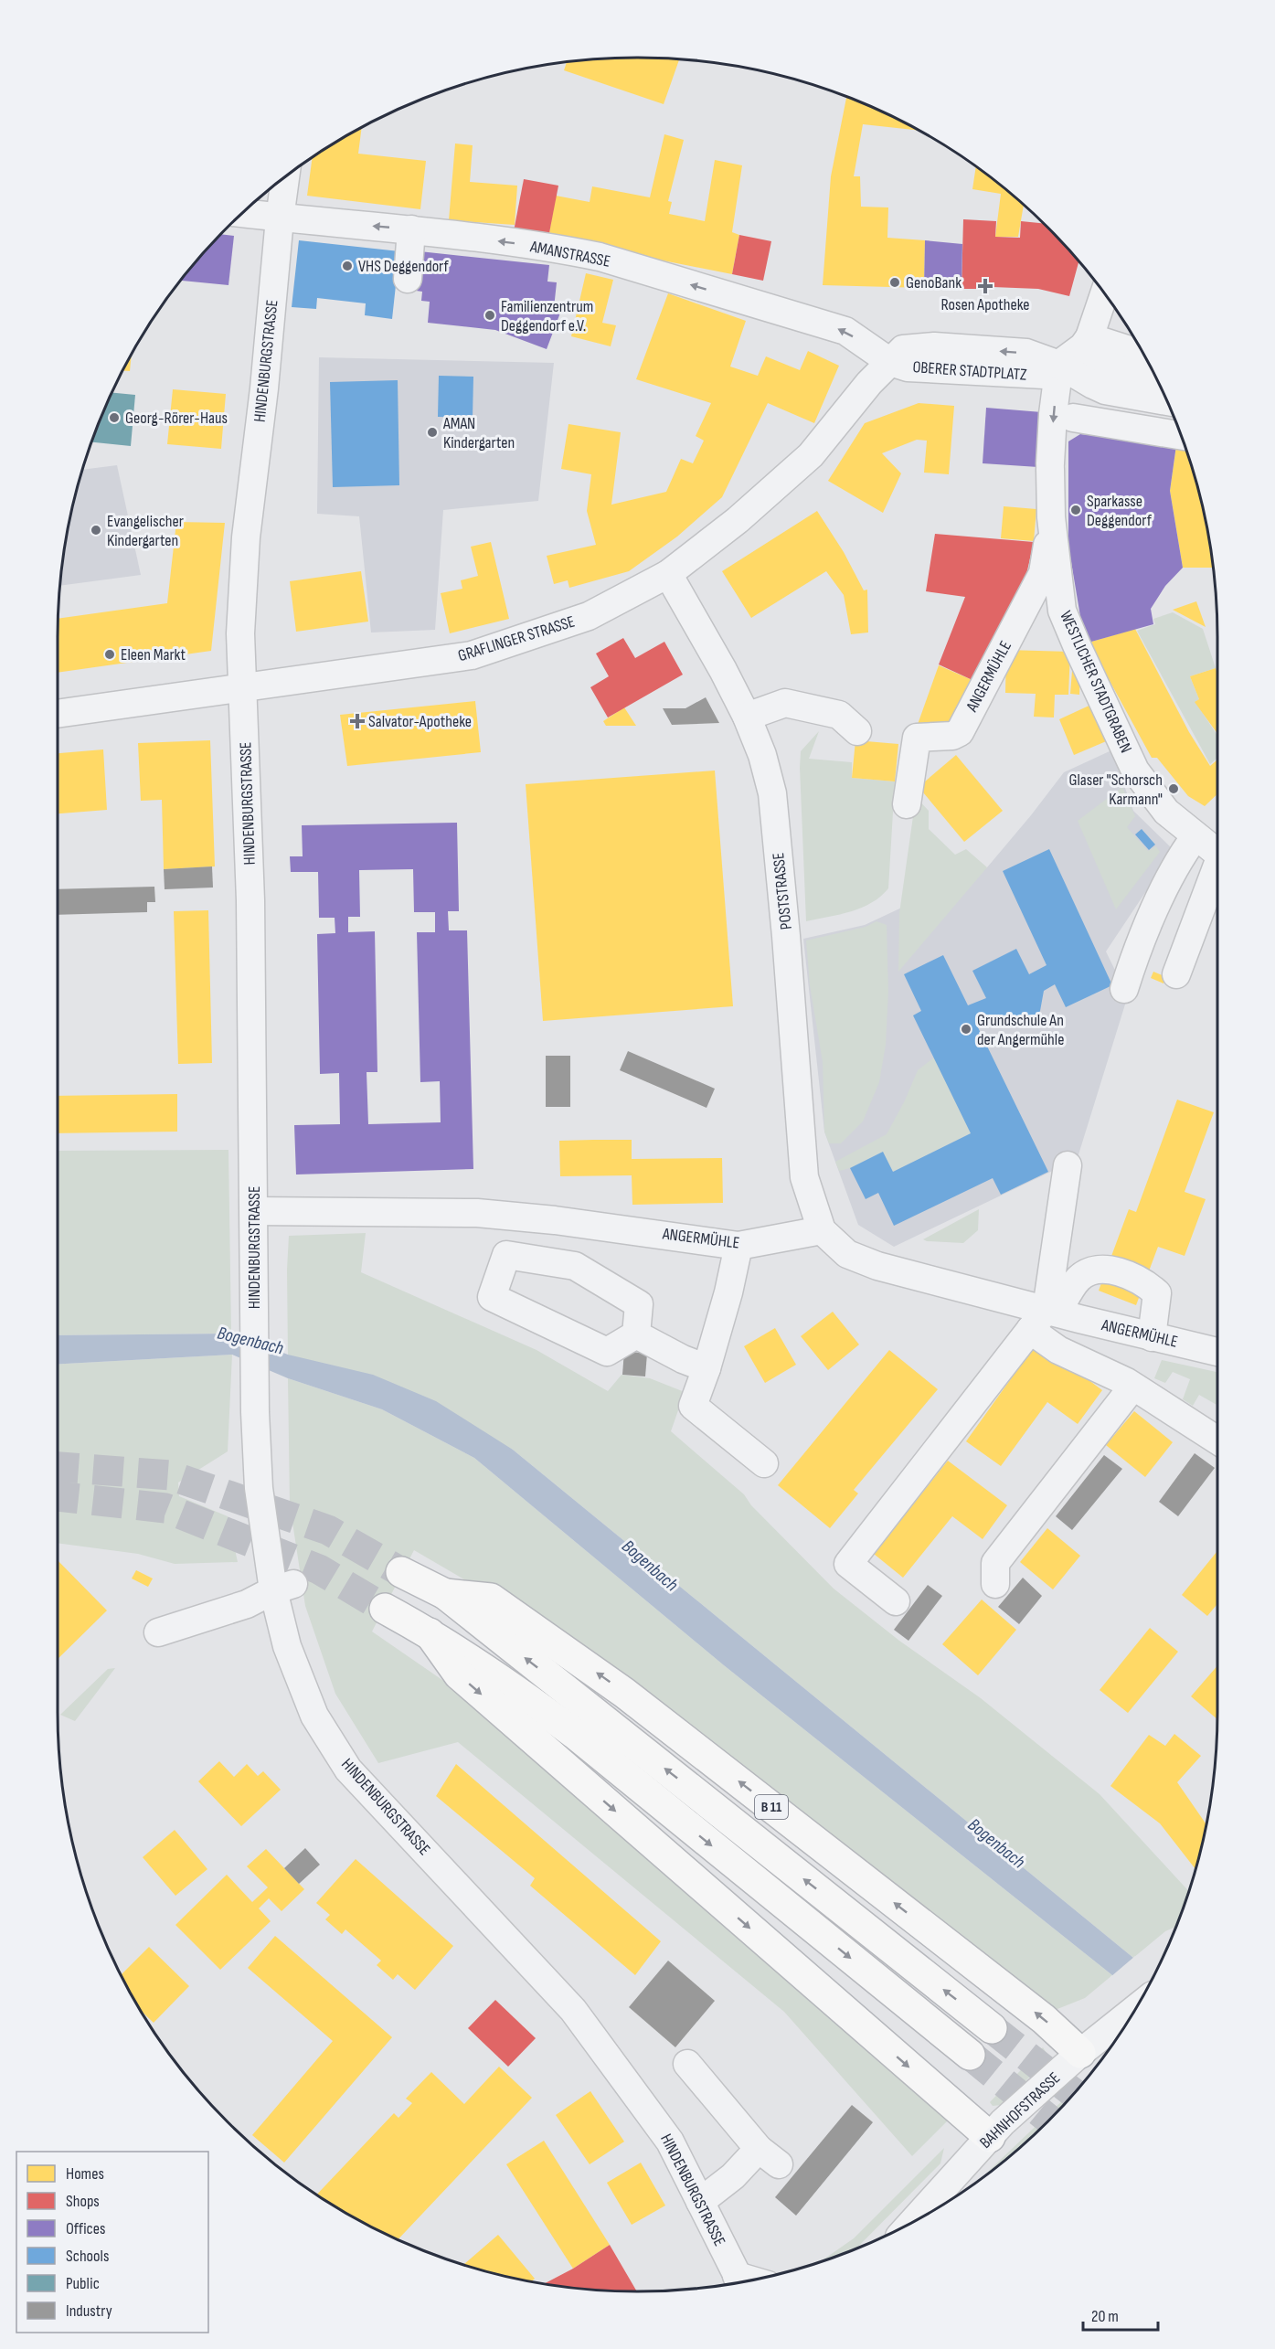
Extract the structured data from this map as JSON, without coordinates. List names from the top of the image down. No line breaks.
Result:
{"streets":{"highway":["B 11"],"street":["AMANSTRASSE","HINDENBURGSTRASSE","OBERER STADTPLATZ","GRAFLINGER STRASSE","ANGERMÜHLE","WESTLICHER STADTGRABEN","POSTSTRASSE","BAHNHOFSTRASSE"]},"crossings":[["AMANSTRASSE","HINDENBURGSTRASSE"],["AMANSTRASSE","OBERER STADTPLATZ"],["AMANSTRASSE","GRAFLINGER STRASSE"],["HINDENBURGSTRASSE","GRAFLINGER STRASSE"],["HINDENBURGSTRASSE","ANGERMÜHLE"],["OBERER STADTPLATZ","GRAFLINGER STRASSE"],["OBERER STADTPLATZ","WESTLICHER STADTGRABEN"],["GRAFLINGER STRASSE","POSTSTRASSE"],["ANGERMÜHLE","WESTLICHER STADTGRABEN"],["ANGERMÜHLE","POSTSTRASSE"],["B 11","BAHNHOFSTRASSE"]],"one_way":["AMANSTRASSE"],"water":["Bogenbach"],"places":{"other":["VHS Deggendorf","GenoBank","Familienzentrum Deggendorf e.V.","Georg-Rörer-Haus","AMAN Kindergarten","Sparkasse Deggendorf","Evangelischer Kindergarten","Eleen Markt","Glaser \"Schorsch Karmann\"","Grundschule An der Angermühle"],"health":["Rosen Apotheke","Salvator-Apotheke"]},"legend":["Homes","Shops","Offices","Schools","Public","Industry"],"scale_bar":"20 m"}
